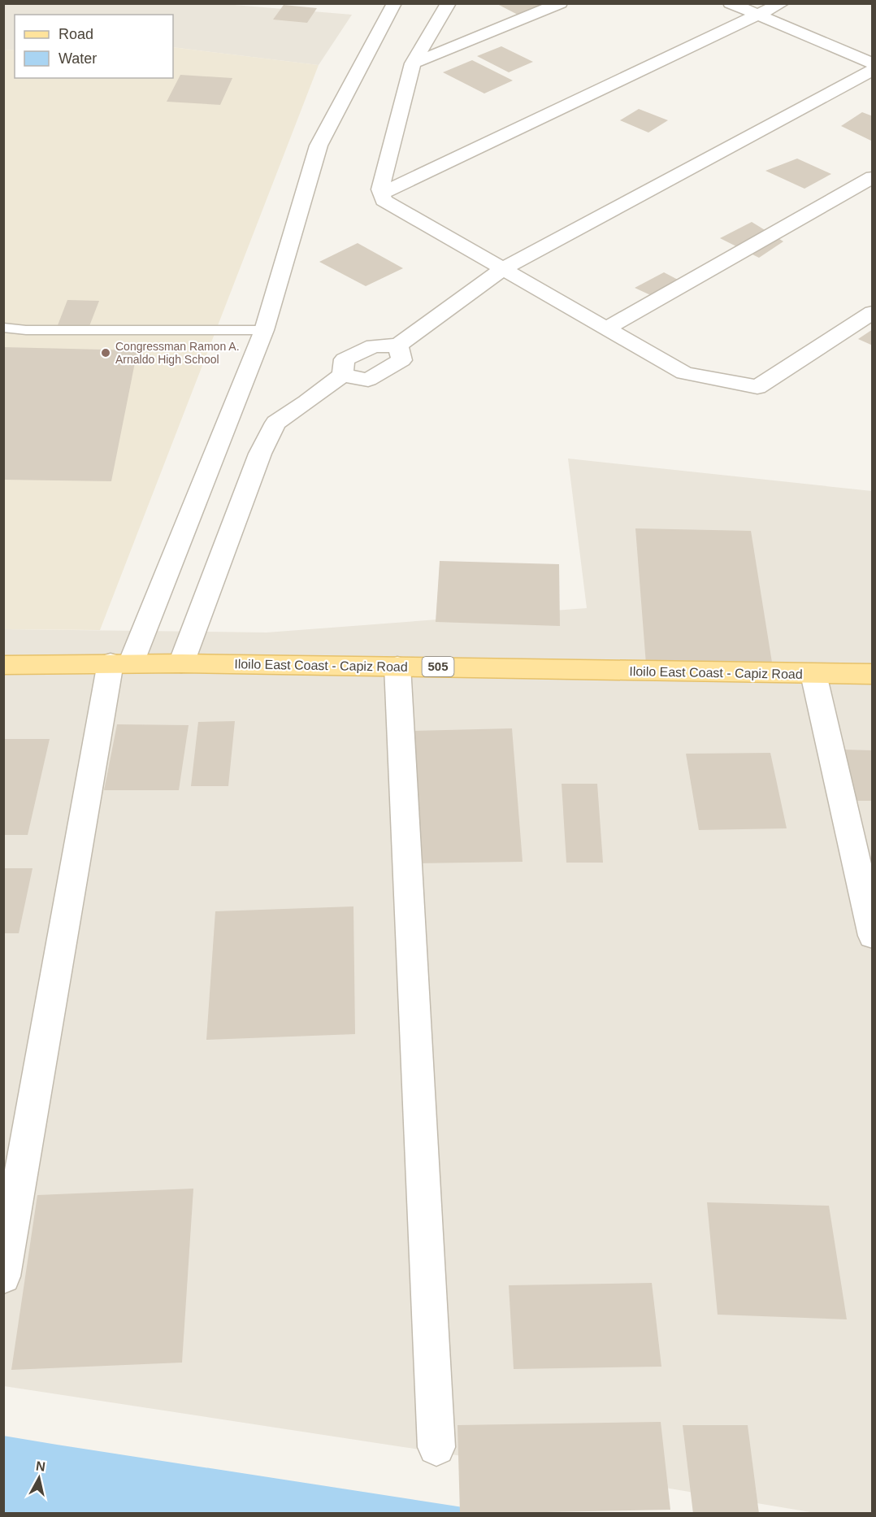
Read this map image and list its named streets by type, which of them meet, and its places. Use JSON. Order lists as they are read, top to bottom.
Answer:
{
  "streets": {
    "main road": ["Iloilo East Coast - Capiz Road", "505"]
  },
  "places": ["Congressman Ramon A. Arnaldo High School"],
  "legend": ["Road", "Water"],
  "north": "top"
}
